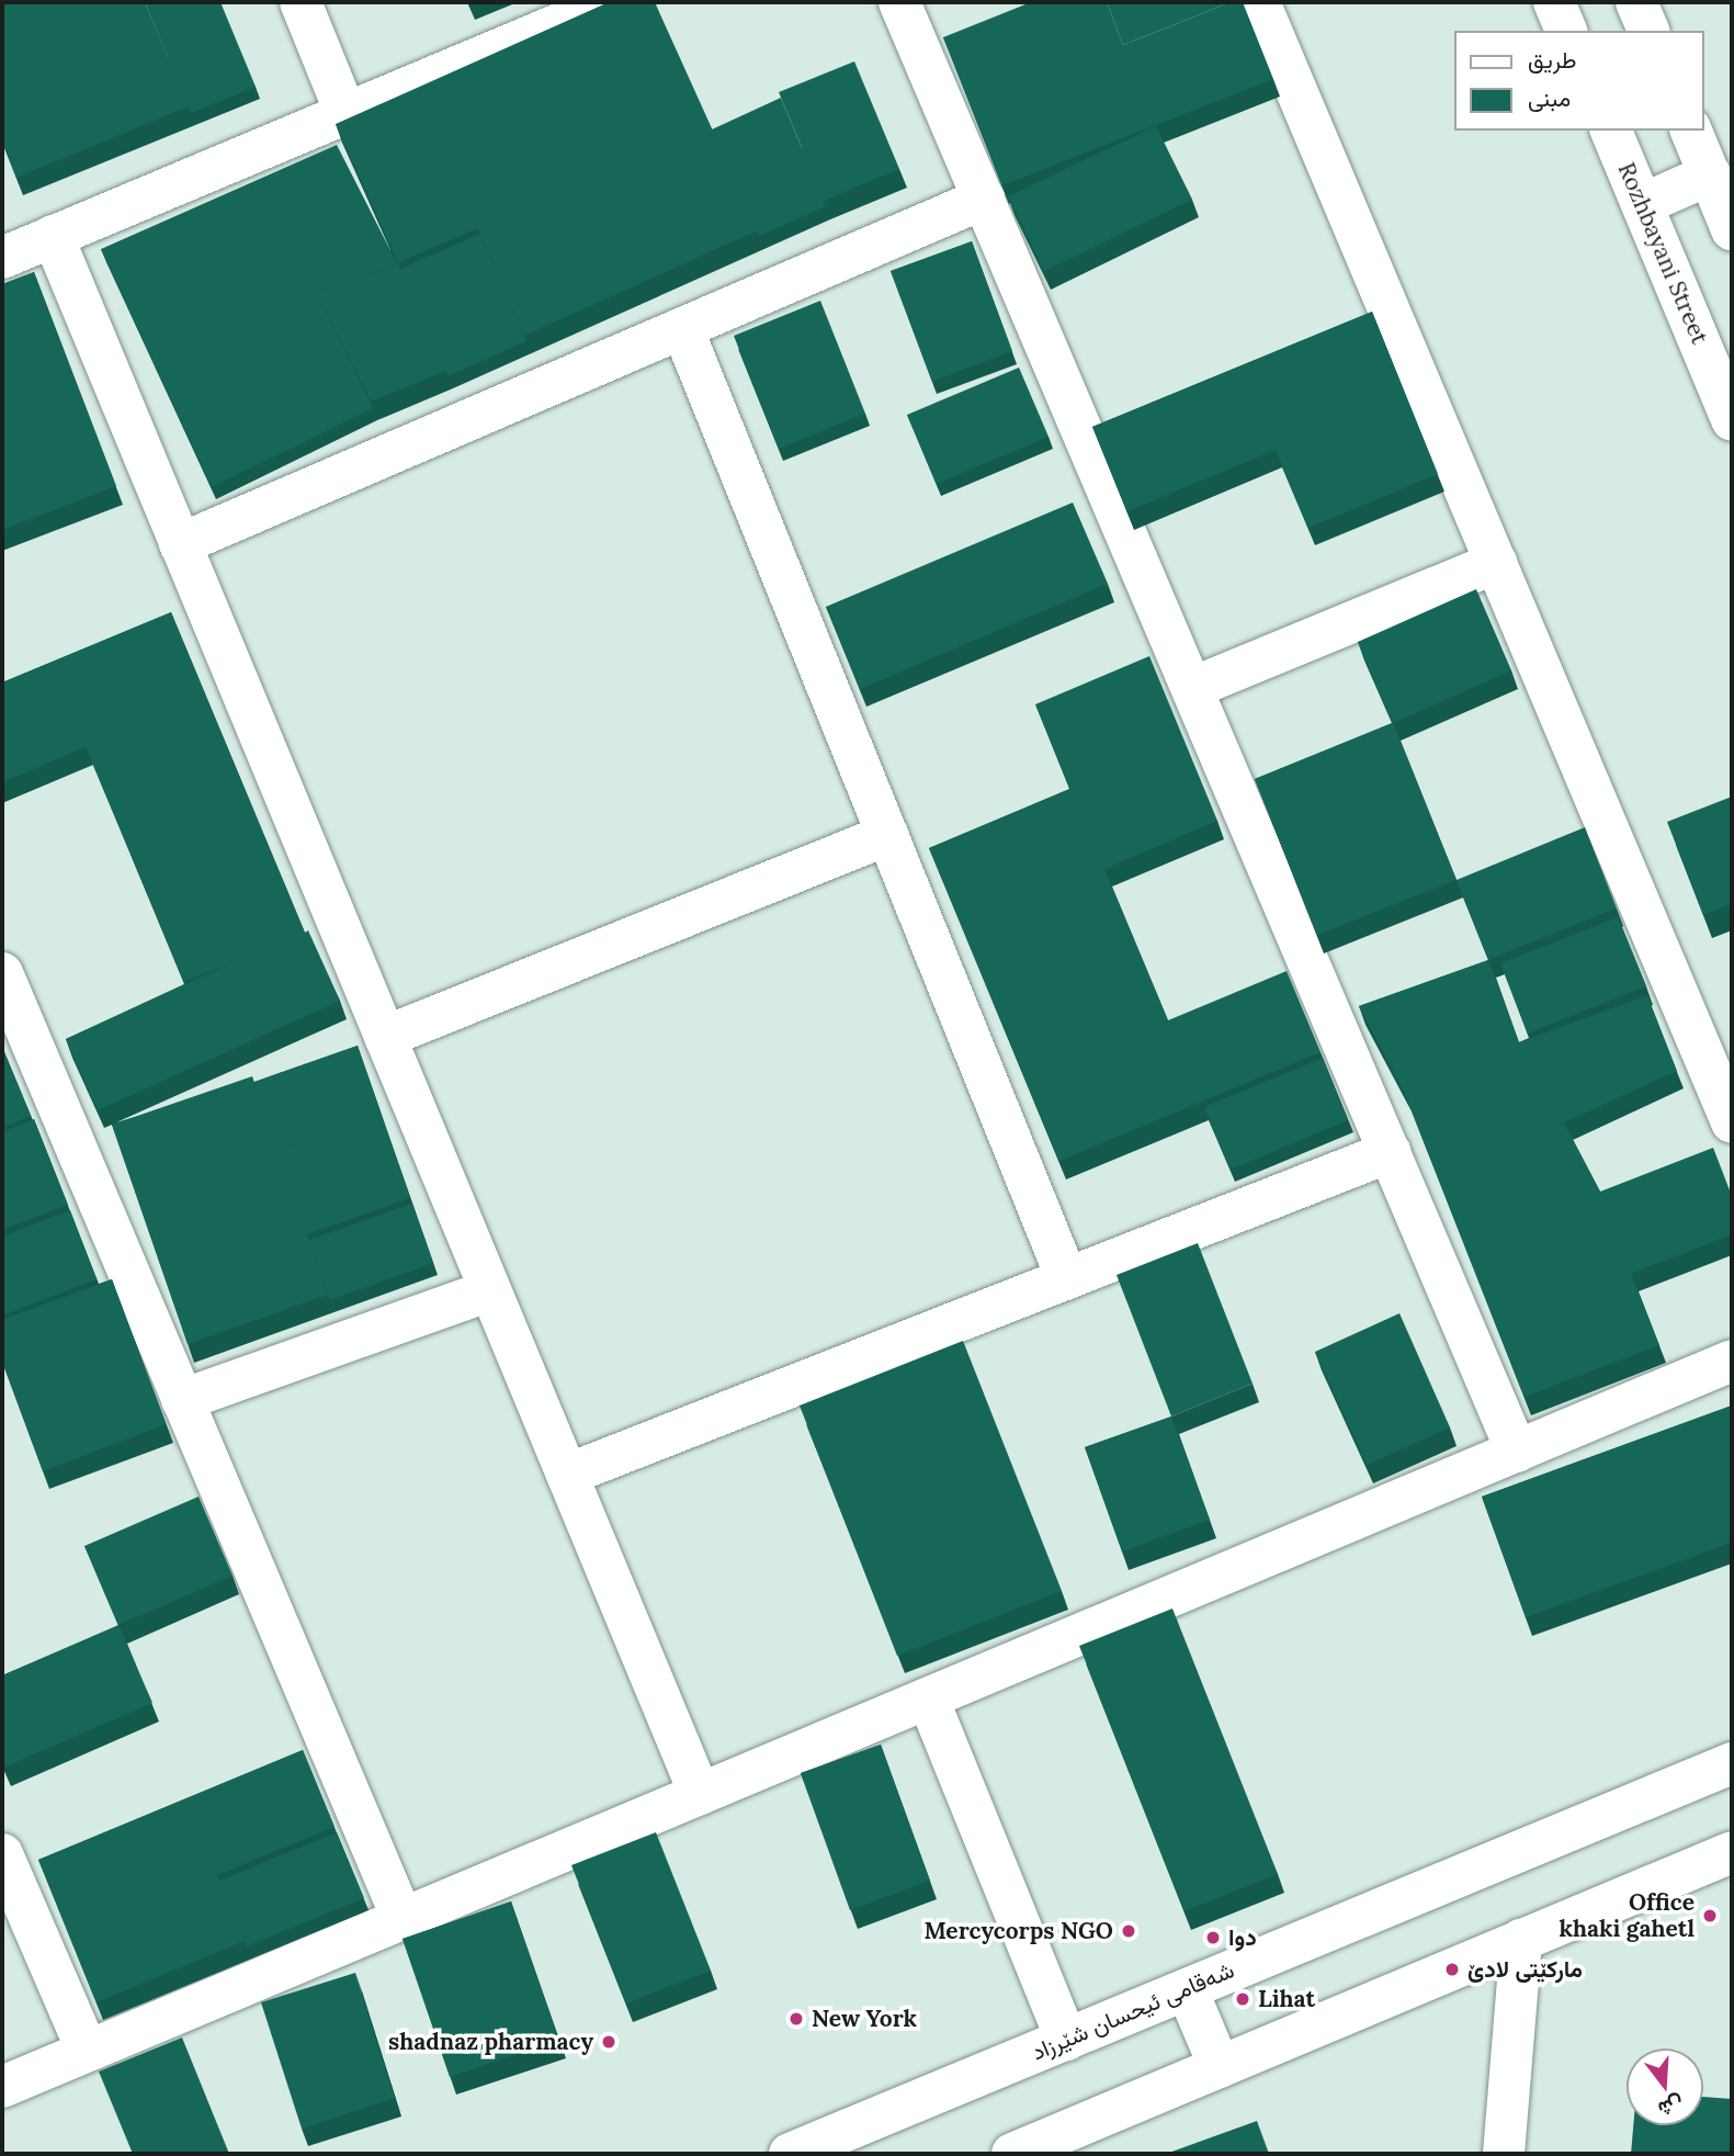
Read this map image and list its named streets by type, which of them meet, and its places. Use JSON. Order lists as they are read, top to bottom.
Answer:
{
  "streets": {
    "street": ["Rozhbayani Street", "شەقامی ئیحسان شێرزاد"]
  },
  "places": [
    "Office khaki gahetl",
    "Mercycorps NGO",
    "دوا",
    "مارکێتی لادێ",
    "Lihat",
    "New York",
    "shadnaz pharmacy"
  ],
  "legend": ["طريق", "مبنى"],
  "north": "bottom"
}
